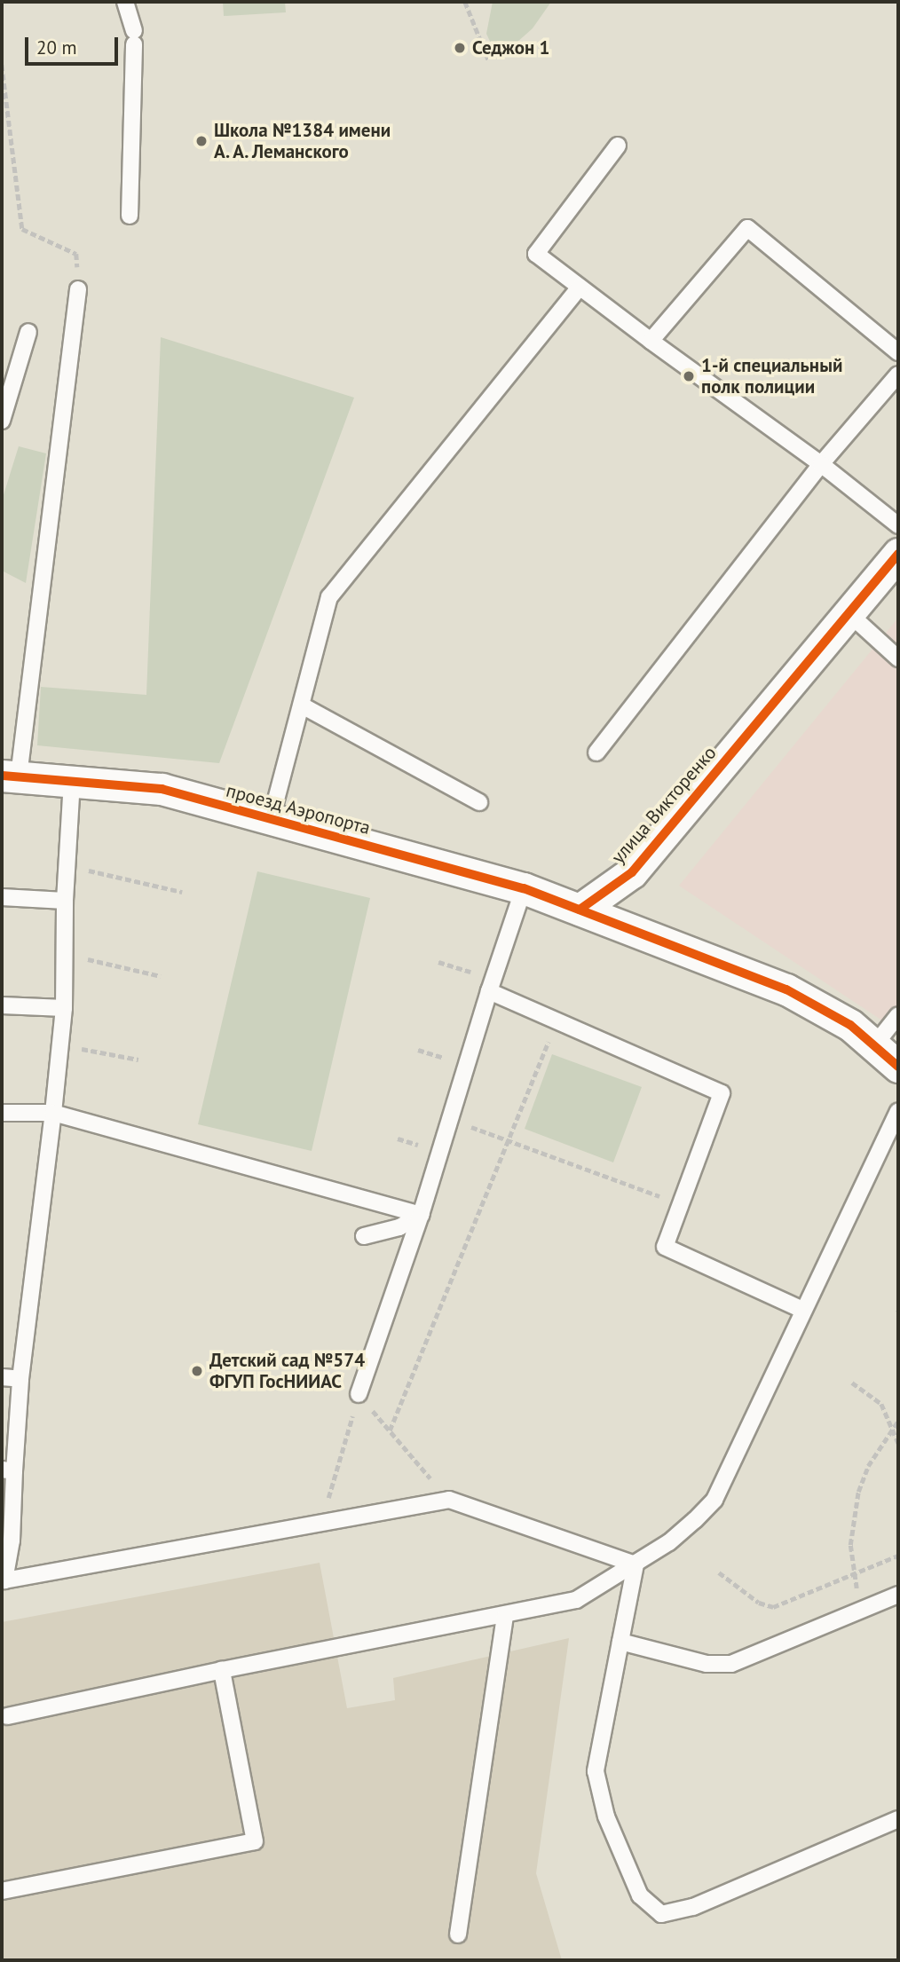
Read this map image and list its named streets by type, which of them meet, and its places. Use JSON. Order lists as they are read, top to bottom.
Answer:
{
  "streets": {
    "street": ["улица Викторенко", "проезд Аэропорта"]
  },
  "crossings": [
    ["улица Викторенко", "проезд Аэропорта"]
  ],
  "places": [
    "Седжон 1",
    "Школа №1384 имени А. А. Леманского",
    "1-й специальный полк полиции",
    "Детский сад №574 ФГУП ГосНИИАС"
  ],
  "scale_bar": "20 m"
}
